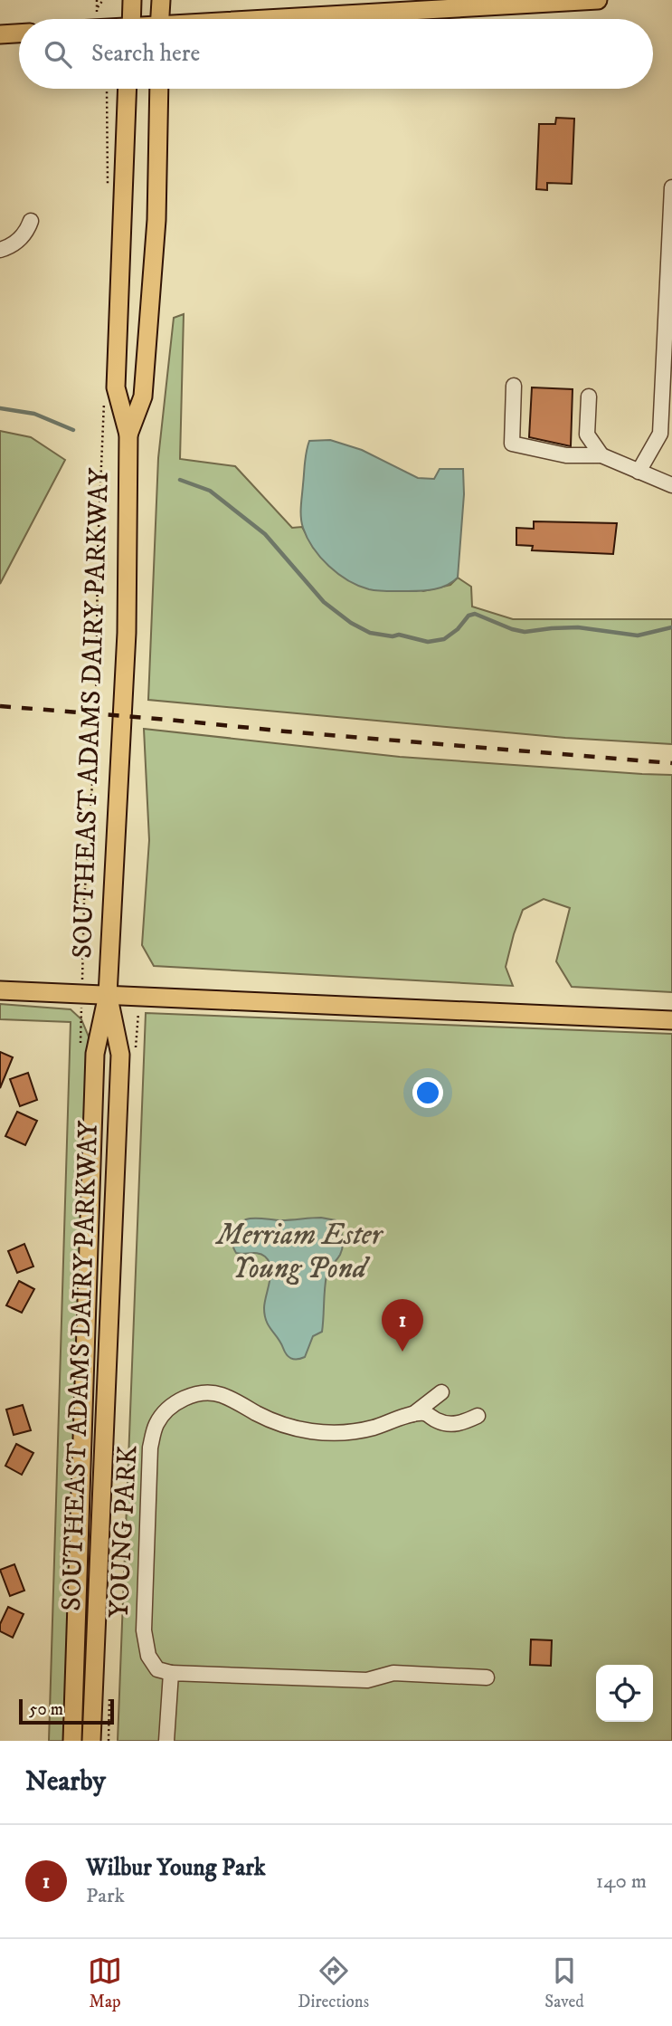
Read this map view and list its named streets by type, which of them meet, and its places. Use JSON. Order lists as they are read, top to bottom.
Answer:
{
  "streets": {
    "main road": ["SOUTHEAST ADAMS DAIRY PARKWAY"],
    "street": ["YOUNG PARK"]
  },
  "water": ["Merriam Ester Young Pond"],
  "scale_bar": "50 m",
  "page": {
    "search": "Search here",
    "pins": "1",
    "scale": "50 m",
    "heading": "Nearby",
    "list": [
      {
        "mark": "1",
        "name": "Wilbur Young Park",
        "note": "Park",
        "value": "140 m"
      }
    ],
    "nav": ["Map", "Directions", "Saved"]
  }
}
